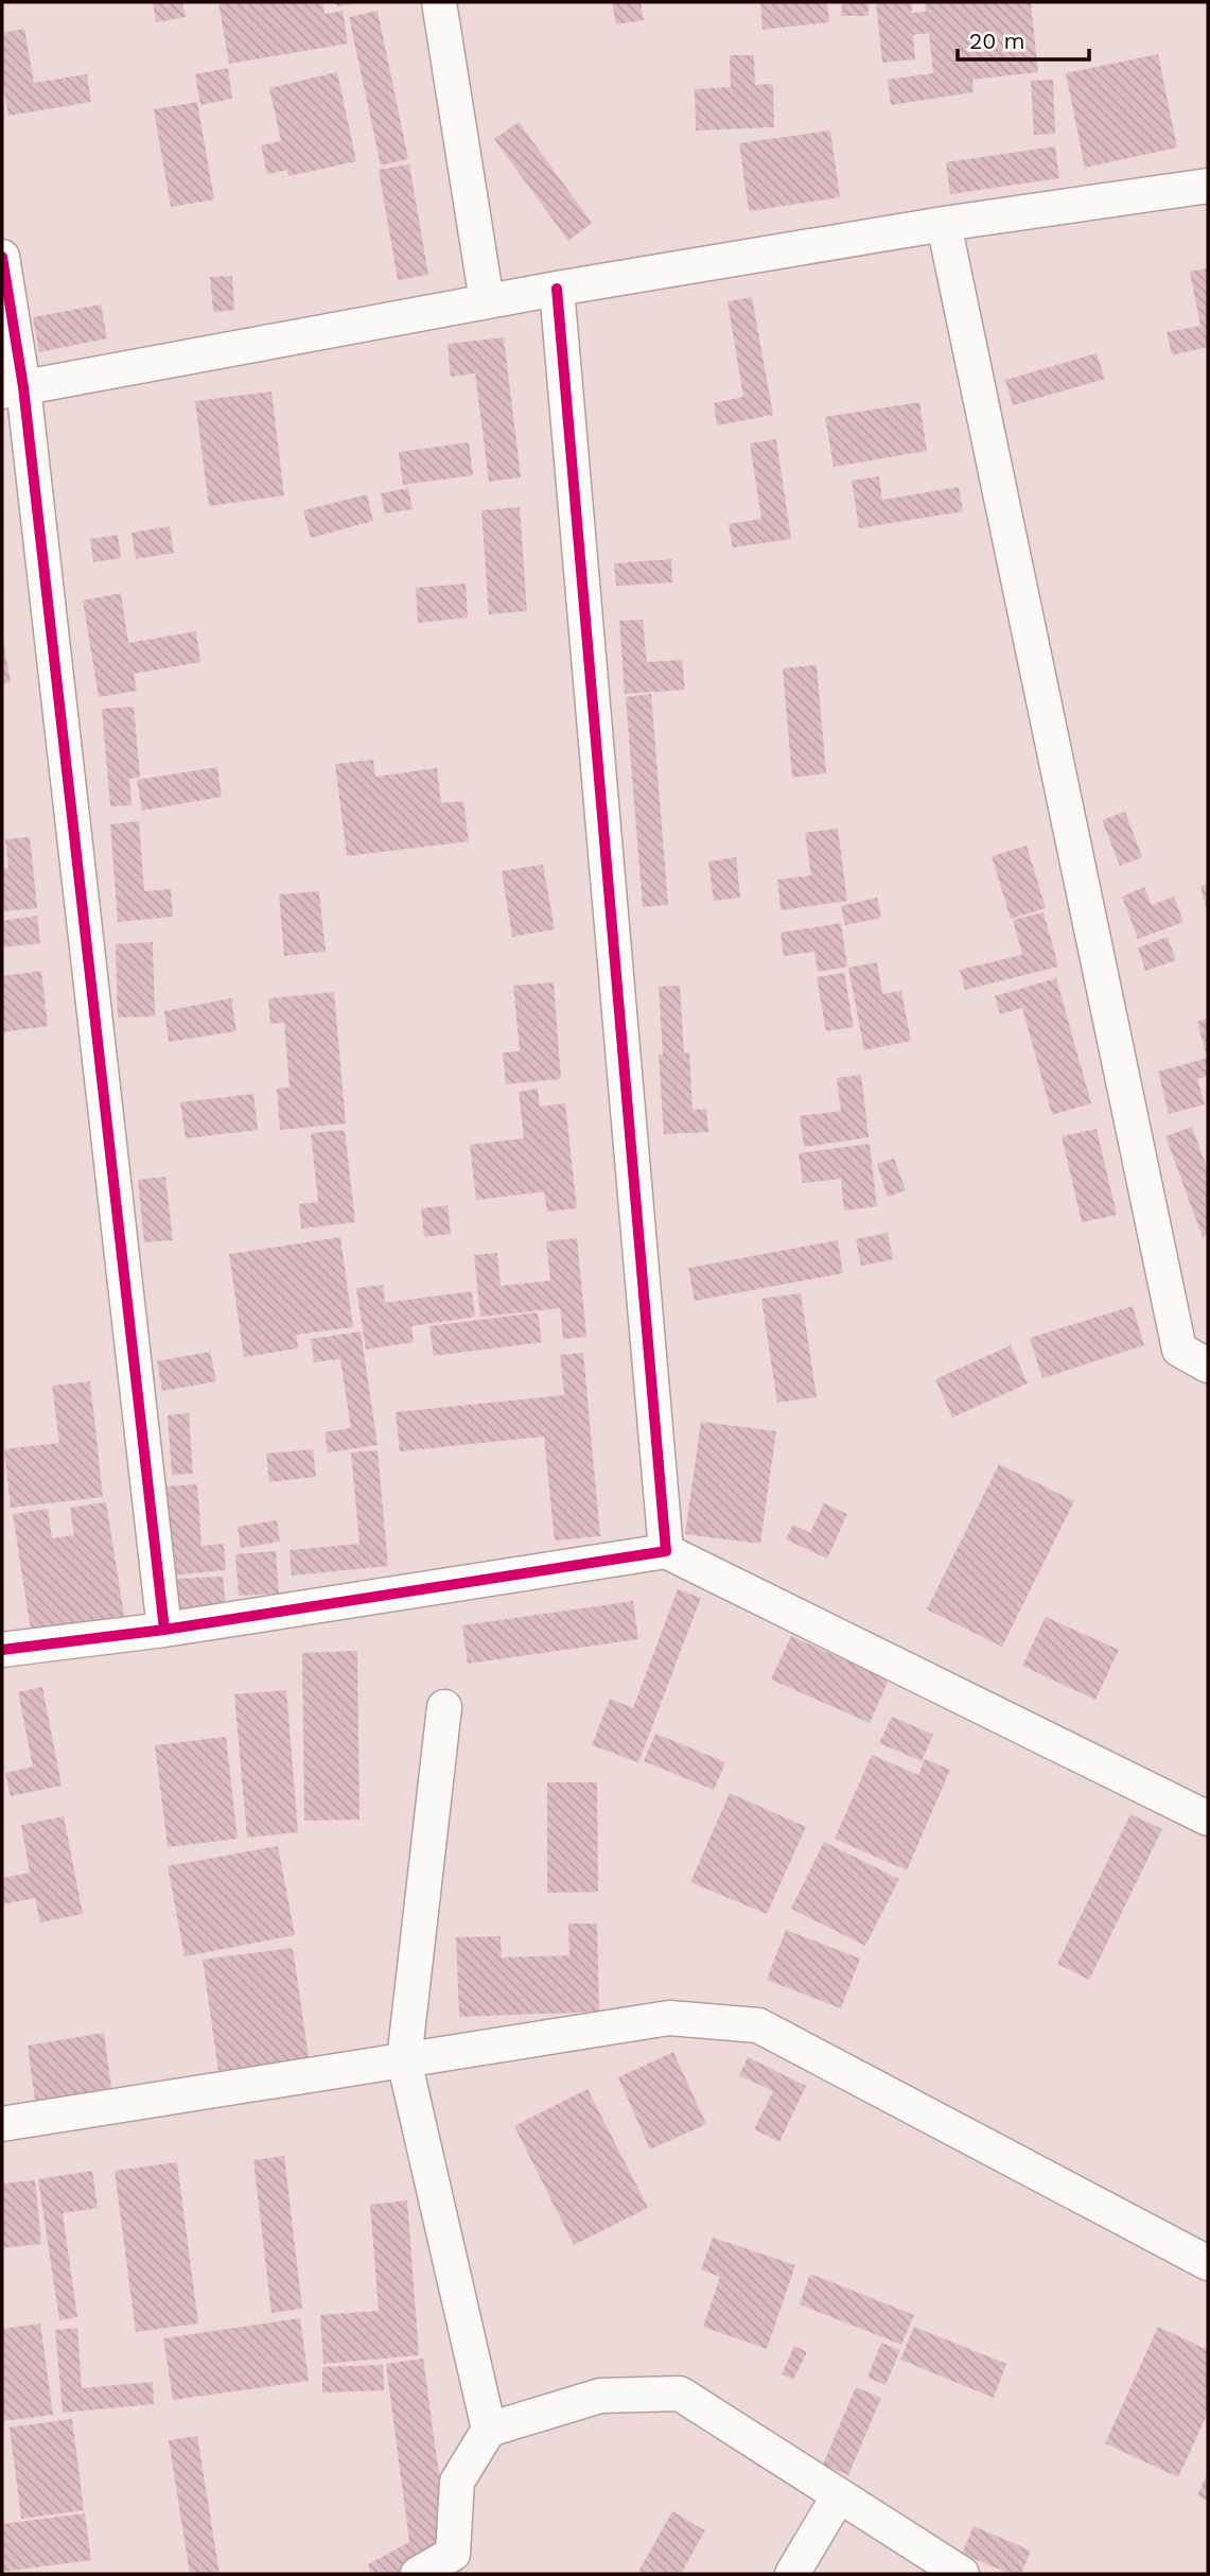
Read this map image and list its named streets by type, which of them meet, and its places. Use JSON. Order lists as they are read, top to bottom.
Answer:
{
  "scale_bar": "20 m"
}
